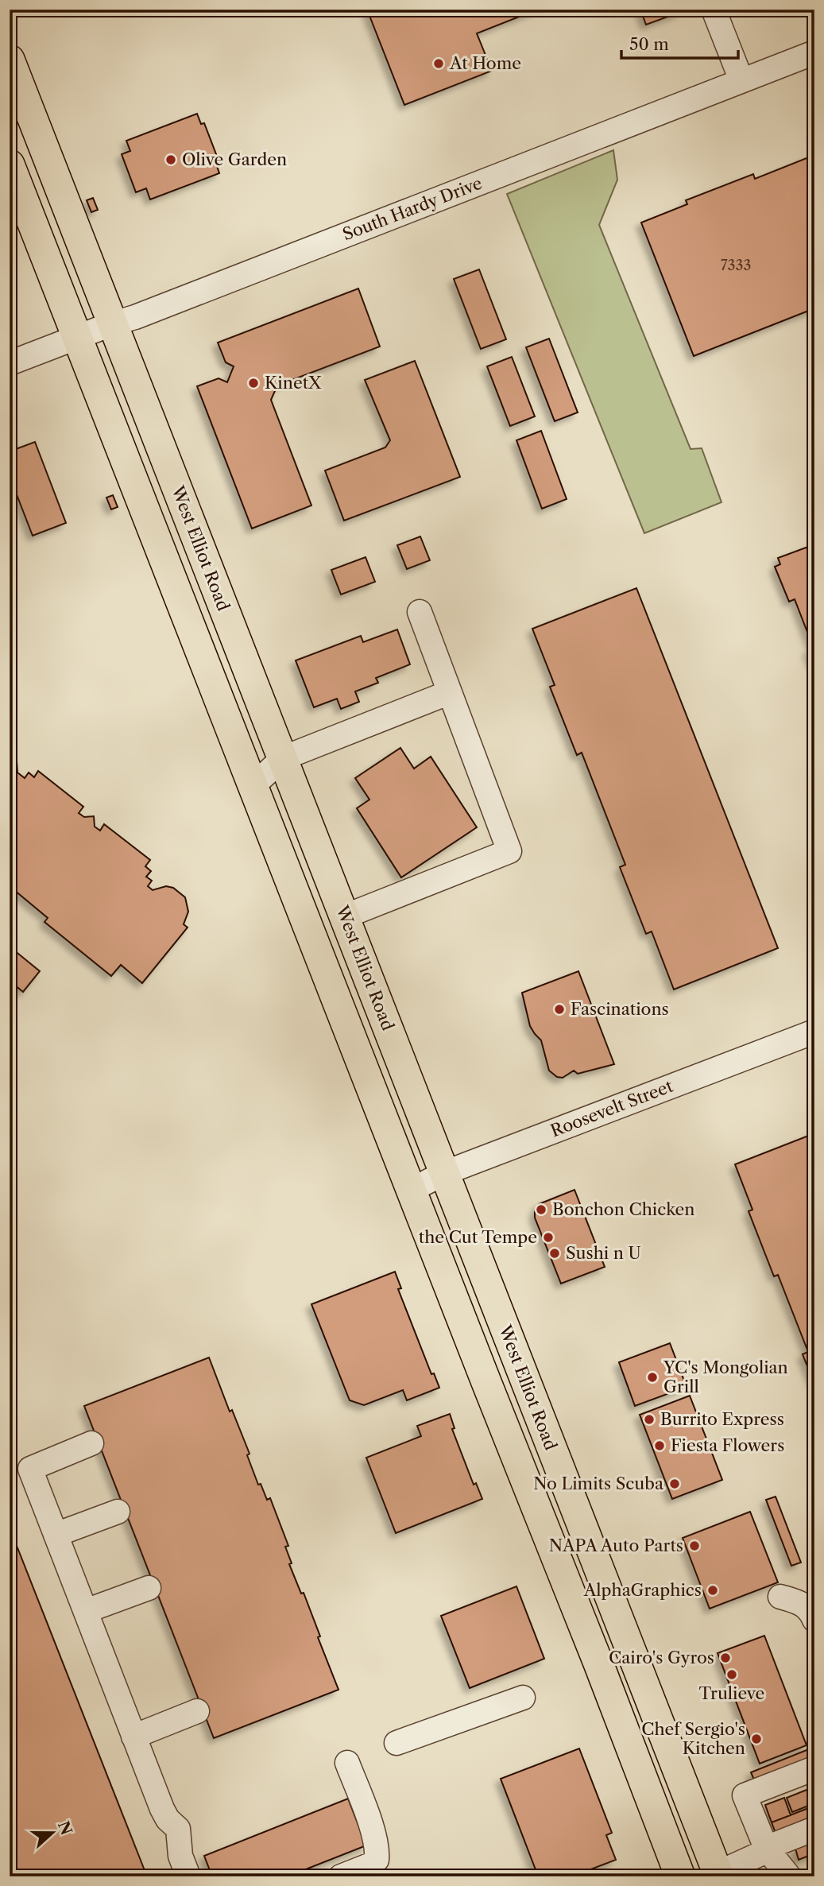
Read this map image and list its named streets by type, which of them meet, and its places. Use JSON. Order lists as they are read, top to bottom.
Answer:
{
  "streets": {
    "main road": ["West Elliot Road"],
    "street": ["South Hardy Drive", "Roosevelt Street"]
  },
  "crossings": [
    ["South Hardy Drive", "West Elliot Road"],
    ["West Elliot Road", "Roosevelt Street"]
  ],
  "places": [
    "At Home",
    "Olive Garden",
    "KinetX",
    "Fascinations",
    "Bonchon Chicken",
    "the Cut Tempe",
    "Sushi n U",
    "YC's Mongolian Grill",
    "Burrito Express",
    "Fiesta Flowers",
    "No Limits Scuba",
    "NAPA Auto Parts",
    "AlphaGraphics",
    "Cairo's Gyros",
    "Trulieve",
    "Chef Sergio's Kitchen"
  ],
  "house_numbers": ["7333"],
  "scale_bar": "50 m",
  "north": "right"
}
